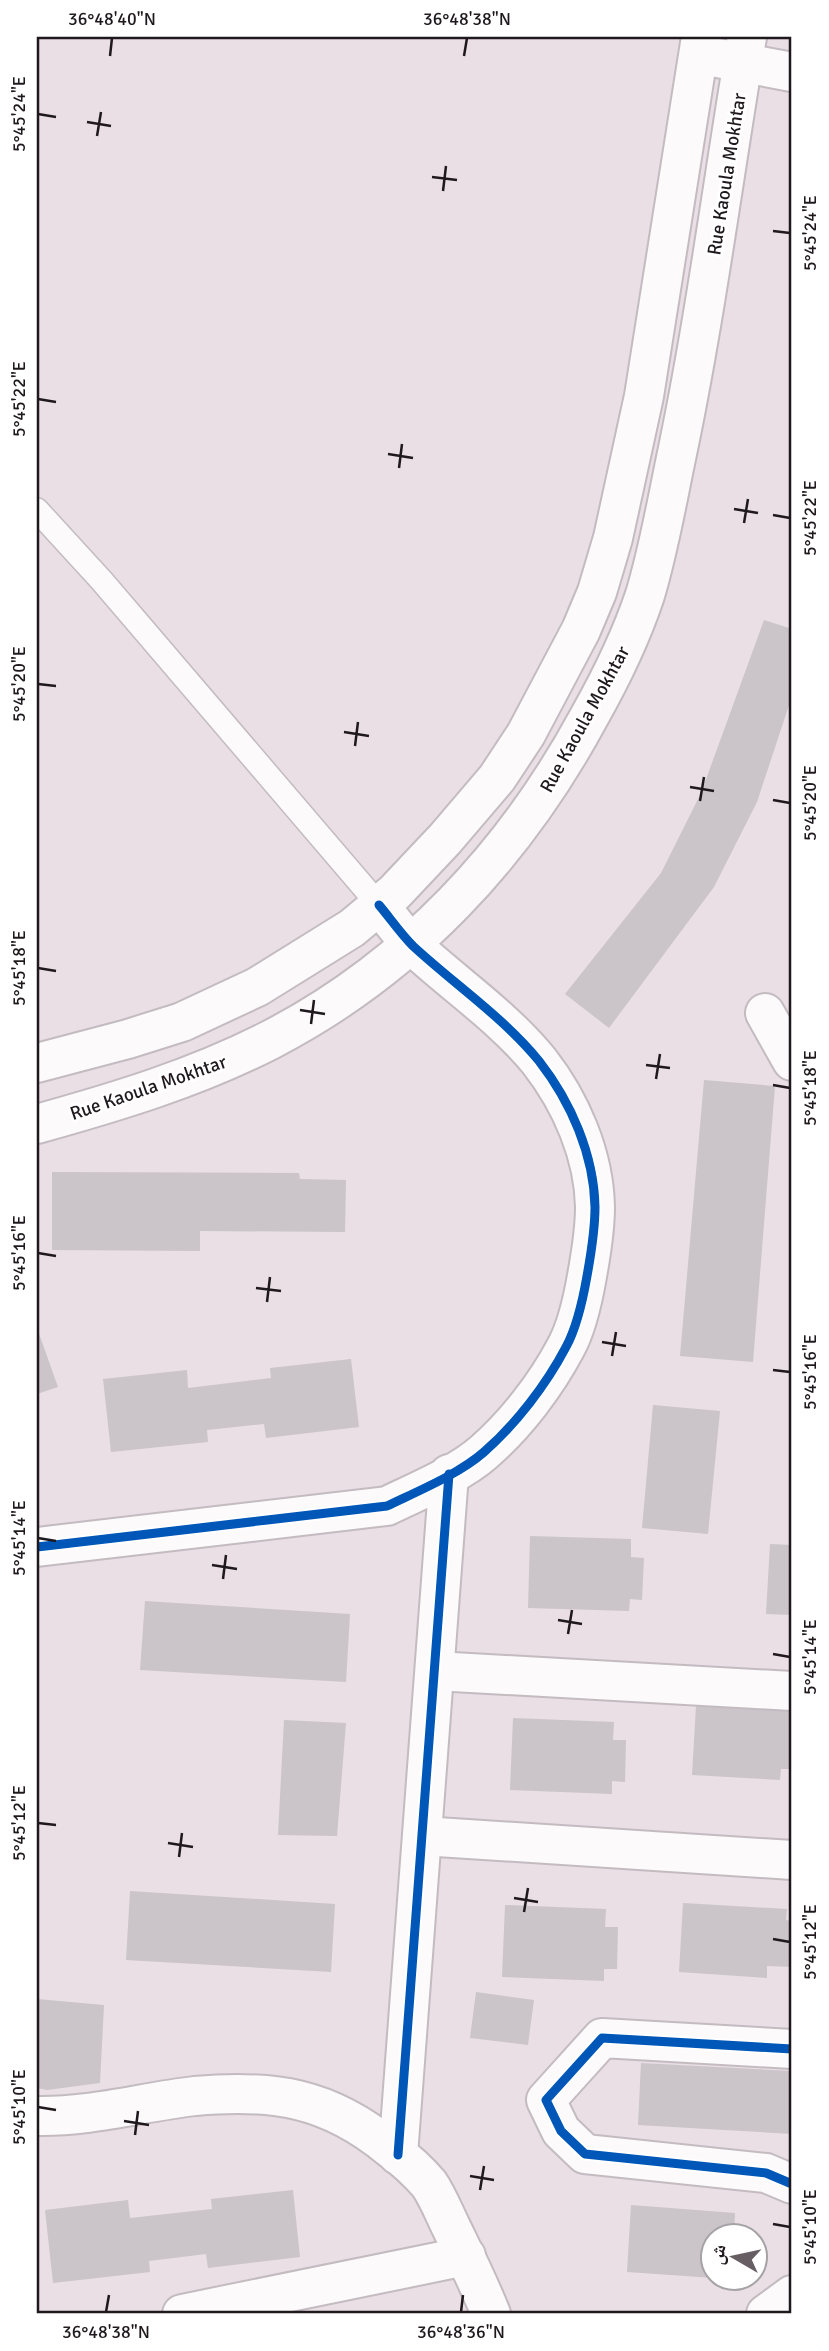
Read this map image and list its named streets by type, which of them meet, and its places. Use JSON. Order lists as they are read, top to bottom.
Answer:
{
  "streets": {
    "street": ["Rue Kaoula Mokhtar"]
  },
  "north": "left",
  "coordinates": [
    "36°48'40\"N",
    "36°48'38\"N",
    "5°45'24\"E",
    "5°45'22\"E",
    "5°45'20\"E",
    "5°45'18\"E",
    "5°45'16\"E",
    "5°45'14\"E",
    "5°45'12\"E",
    "5°45'10\"E",
    "36°48'36\"N"
  ]
}
